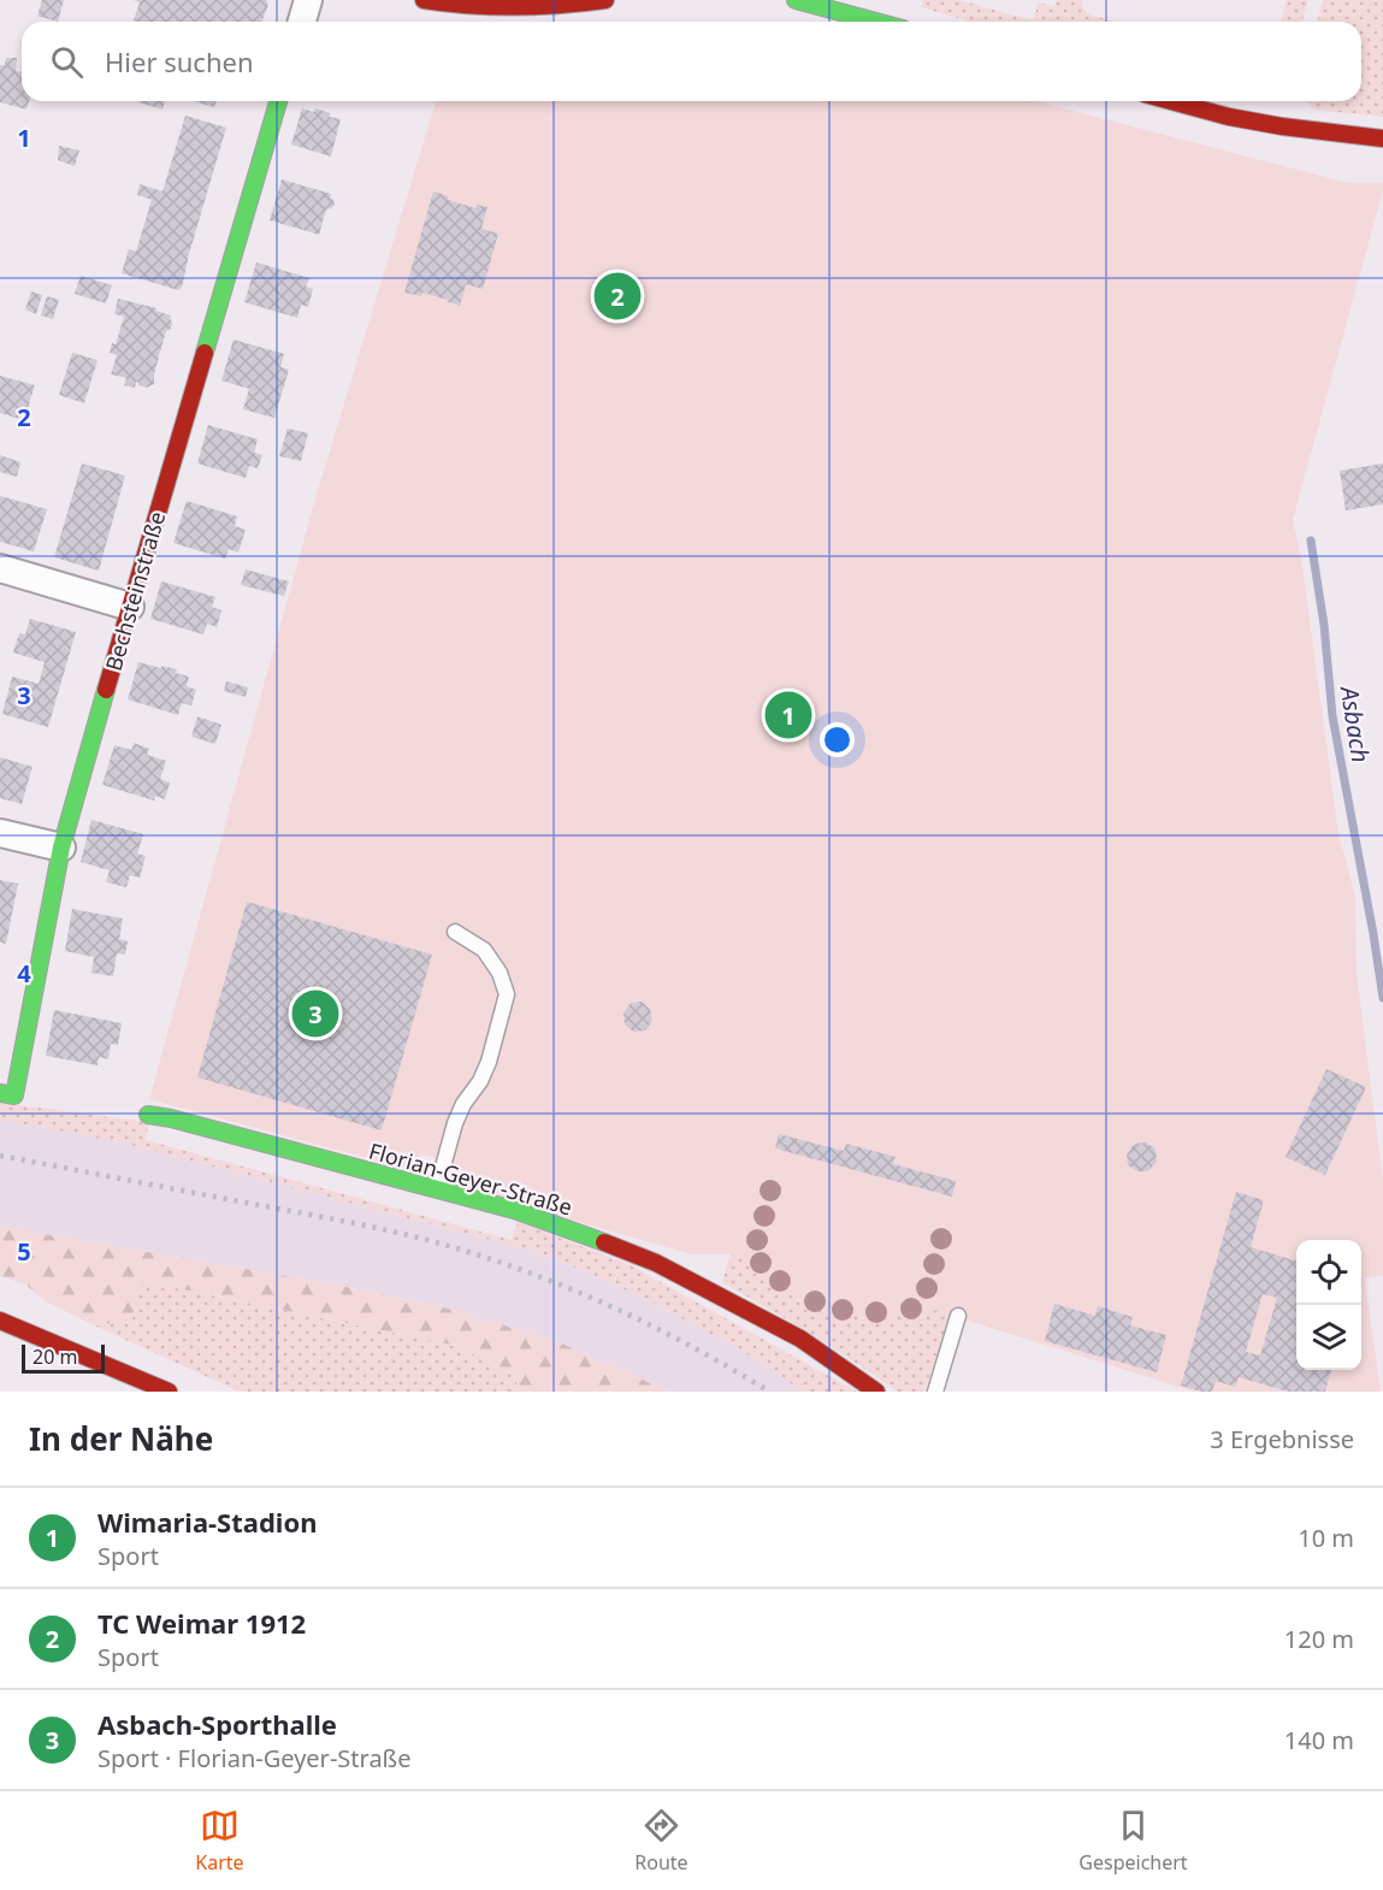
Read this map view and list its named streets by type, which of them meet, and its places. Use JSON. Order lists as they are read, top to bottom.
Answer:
{
  "streets": {
    "street": ["Bechsteinstraße", "Florian-Geyer-Straße"]
  },
  "water": ["Asbach"],
  "scale_bar": "20 m",
  "page": {
    "search": "Hier suchen",
    "pins": ["2", "1", "3"],
    "scale": "20 m",
    "heading": ["In der Nähe", "3 Ergebnisse"],
    "list": [
      {
        "mark": "1",
        "name": "Wimaria-Stadion",
        "note": "Sport",
        "value": "10 m"
      },
      {
        "mark": "2",
        "name": "TC Weimar 1912",
        "note": "Sport",
        "value": "120 m"
      },
      {
        "mark": "3",
        "name": "Asbach-Sporthalle",
        "note": "Sport · Florian-Geyer-Straße",
        "value": "140 m"
      }
    ],
    "nav": ["Karte", "Route", "Gespeichert"]
  },
  "grid": {
    "rows": [
      "1",
      "2",
      "3",
      "4",
      "5"
    ]
  }
}
